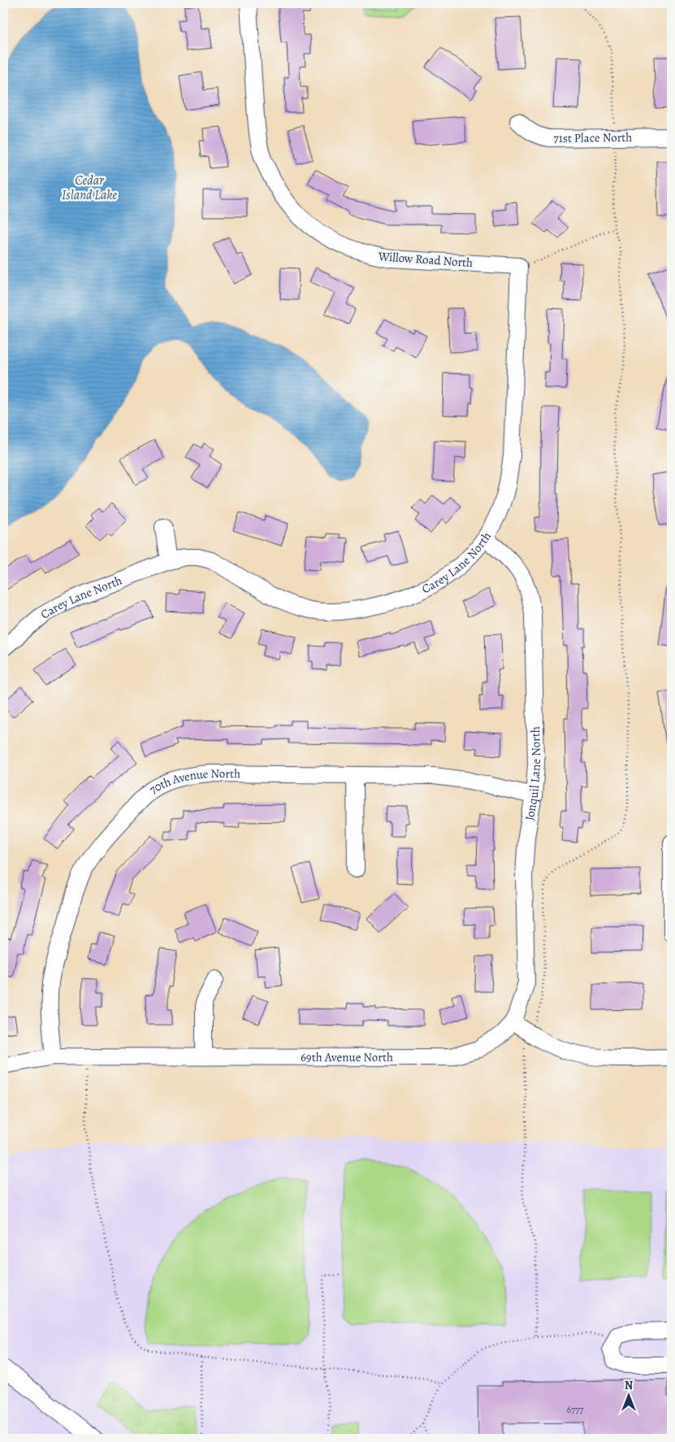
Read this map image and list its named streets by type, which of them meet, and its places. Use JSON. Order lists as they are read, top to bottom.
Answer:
{
  "streets": {
    "street": [
      "71st Place North",
      "Willow Road North",
      "Carey Lane North",
      "Jonquil Lane North",
      "70th Avenue North",
      "69th Avenue North"
    ]
  },
  "crossings": [
    ["Willow Road North", "Carey Lane North"],
    ["Carey Lane North", "Jonquil Lane North"],
    ["Jonquil Lane North", "70th Avenue North"],
    ["Jonquil Lane North", "69th Avenue North"],
    ["70th Avenue North", "69th Avenue North"]
  ],
  "water": ["Cedar Island Lake"],
  "house_numbers": ["6777"],
  "north": "top"
}
